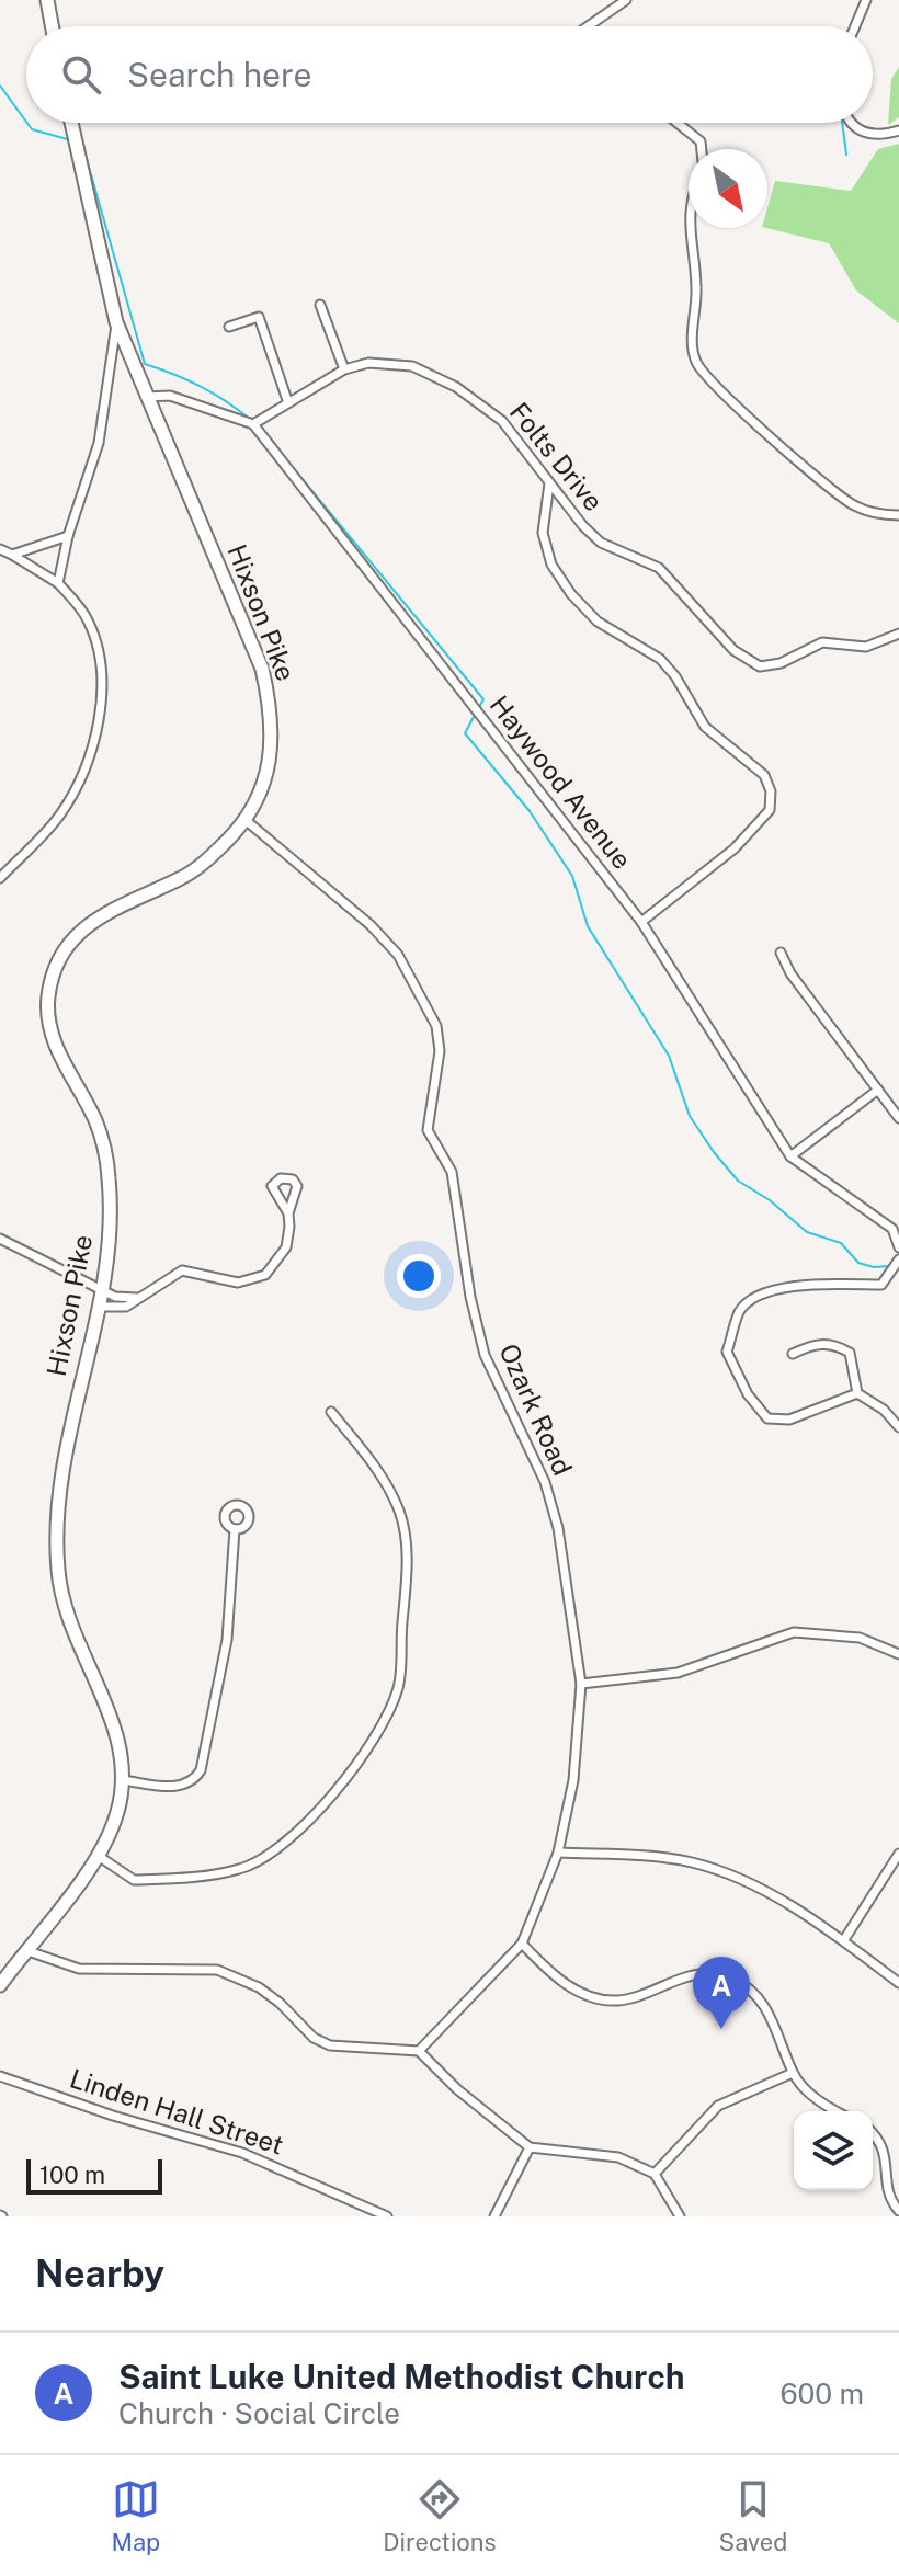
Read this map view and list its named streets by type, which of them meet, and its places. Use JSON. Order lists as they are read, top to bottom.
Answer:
{
  "streets": {
    "main road": ["Hixson Pike"],
    "street": [
      "Folts Drive",
      "Haywood Avenue",
      "Ozark Road",
      "Linden Hall Street"
    ]
  },
  "crossings": [
    ["Folts Drive", "Haywood Avenue"],
    ["Hixson Pike", "Ozark Road"]
  ],
  "scale_bar": "100 m",
  "north": "bottom right",
  "page": {
    "search": "Search here",
    "pins": "A",
    "scale": "100 m",
    "heading": "Nearby",
    "list": [
      {
        "mark": "A",
        "name": "Saint Luke United Methodist Church",
        "note": "Church · Social Circle",
        "value": "600 m"
      }
    ],
    "nav": ["Map", "Directions", "Saved"]
  }
}
